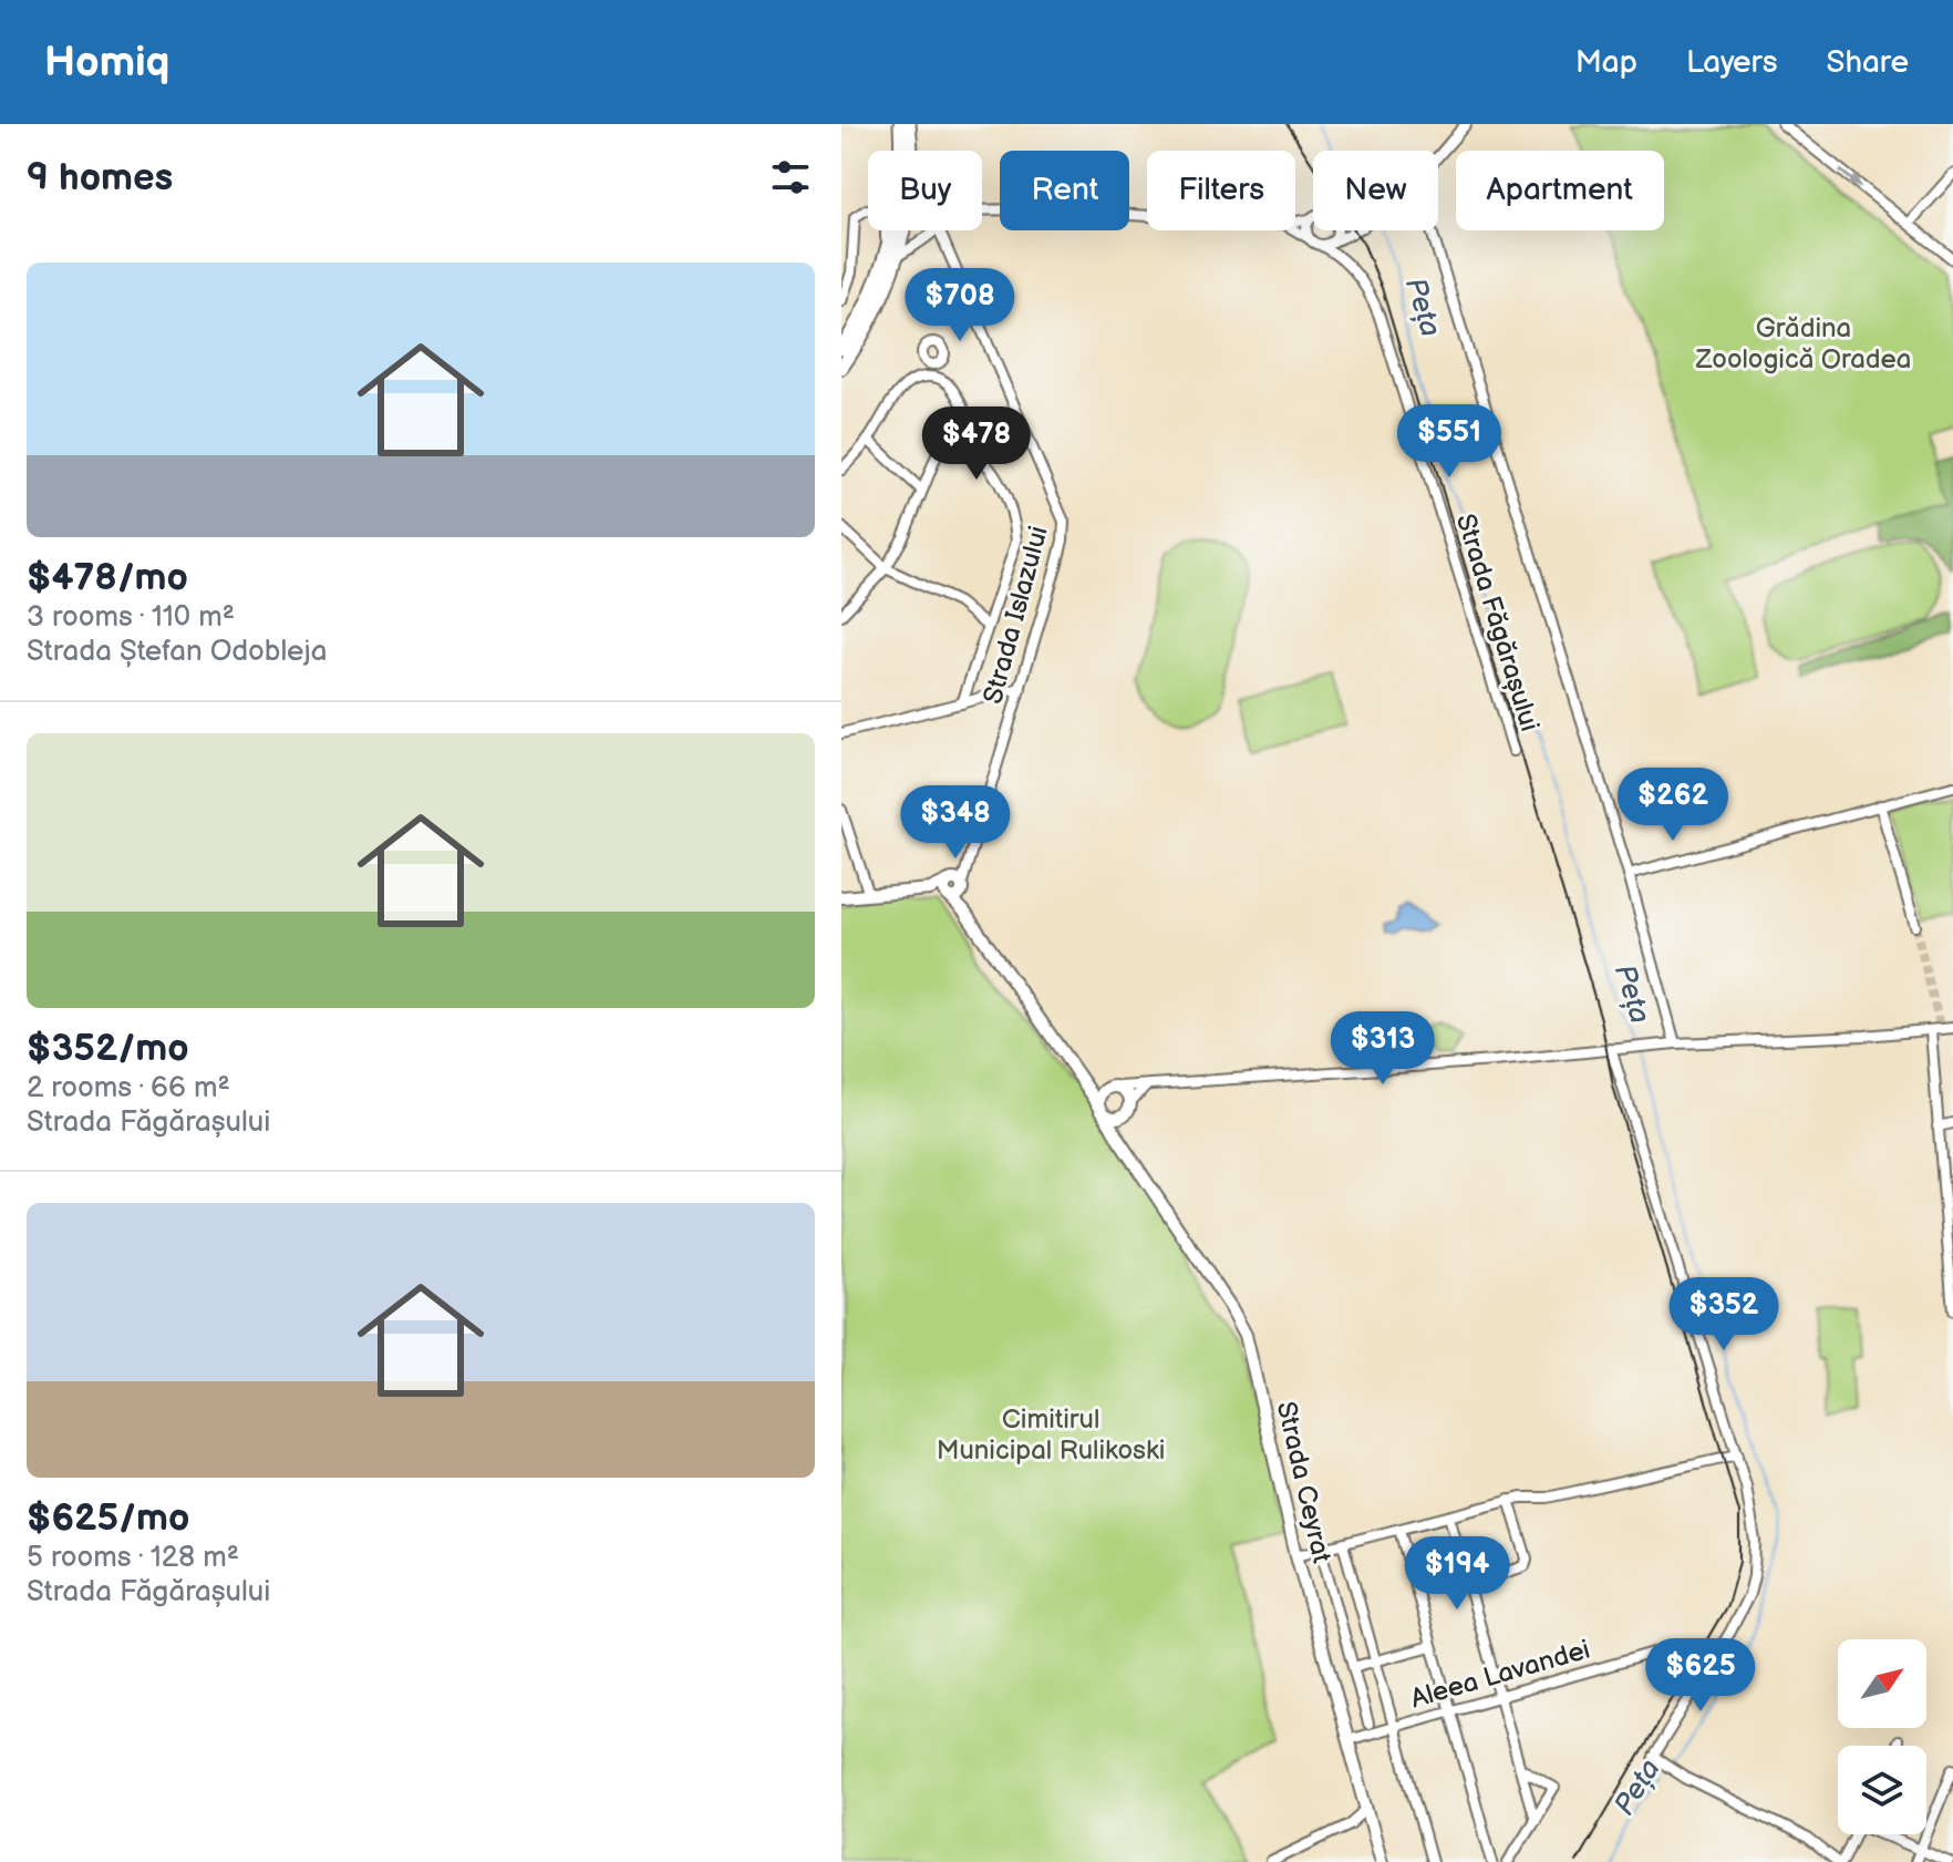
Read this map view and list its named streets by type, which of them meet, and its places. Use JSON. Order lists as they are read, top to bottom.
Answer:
{
  "streets": {
    "main road": ["Strada Ceyrat"],
    "street": ["Strada Islazului", "Strada Făgărașului", "Aleea Lavandei"]
  },
  "crossings": [
    ["Strada Islazului", "Strada Ceyrat"],
    ["Strada Ceyrat", "Aleea Lavandei"]
  ],
  "water": ["Peța"],
  "parks": ["Grădina Zoologică Oradea", "Cimitirul Municipal Rulikoski"],
  "north": "top right",
  "page": {
    "header": "Homiq",
    "nav": ["Map", "Layers", "Share"],
    "heading": "9 homes",
    "chip": [
      "Buy",
      "Rent",
      "Filters",
      "New",
      "Apartment"
    ],
    "list": [
      {
        "name": "$478/mo",
        "note": "3 rooms · 110 m² · Strada Ștefan Odobleja"
      },
      {
        "name": "$352/mo",
        "note": "2 rooms · 66 m² · Strada Făgărașului"
      },
      {
        "name": "$625/mo",
        "note": "5 rooms · 128 m² · Strada Făgărașului"
      }
    ],
    "price": [
      "$708",
      "$551",
      "$478",
      "$262",
      "$348",
      "$313",
      "$352",
      "$194",
      "$625"
    ]
  }
}
